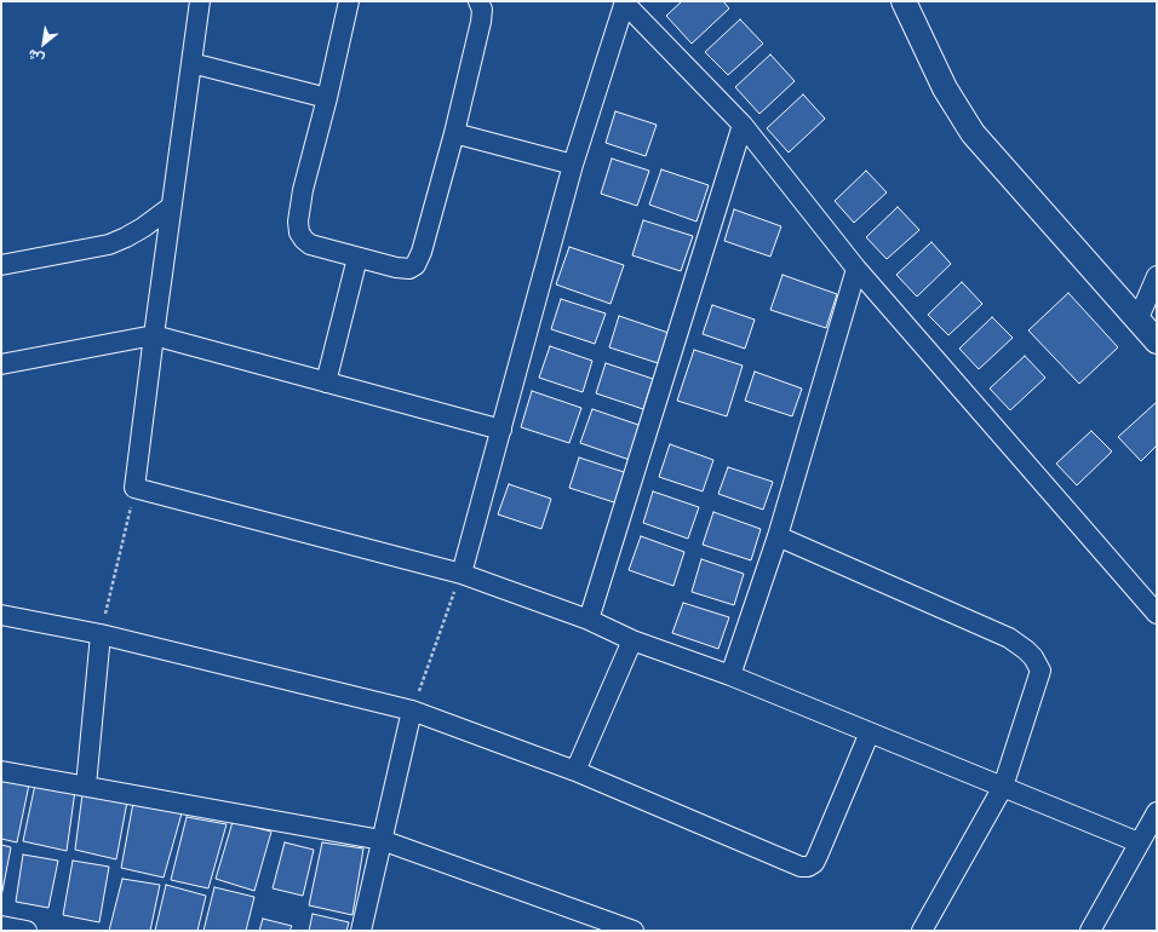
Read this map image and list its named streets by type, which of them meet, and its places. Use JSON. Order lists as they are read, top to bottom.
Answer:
{
  "north": "bottom left"
}
